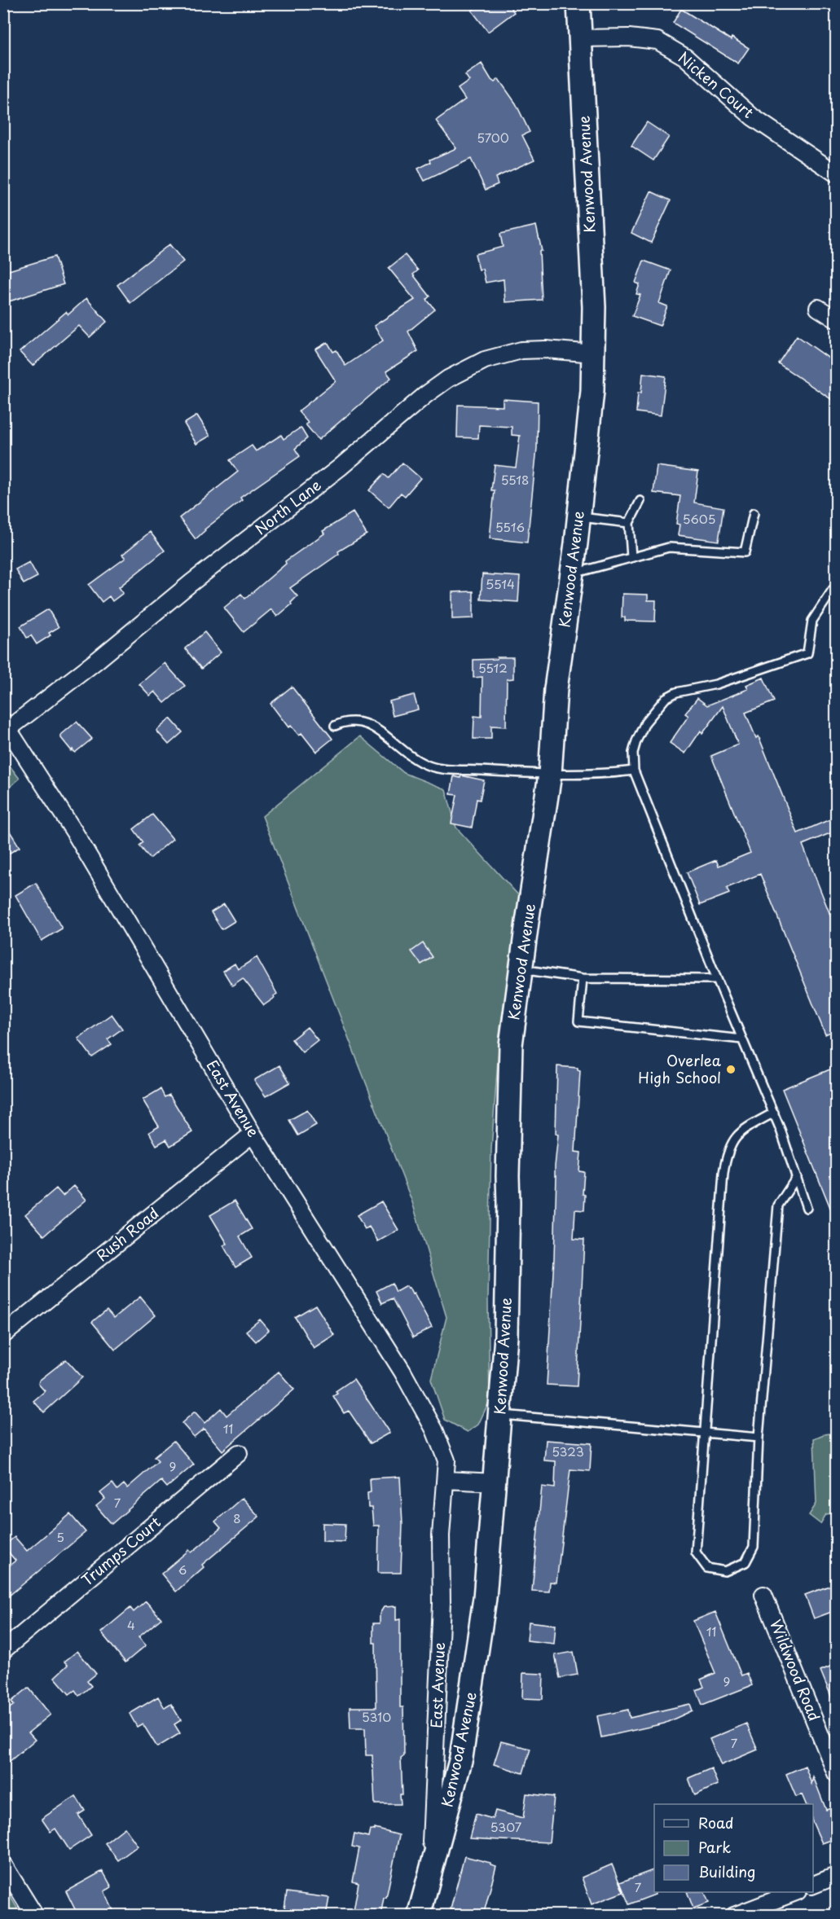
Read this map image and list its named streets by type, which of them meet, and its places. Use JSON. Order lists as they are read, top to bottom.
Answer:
{
  "streets": {
    "main road": ["Kenwood Avenue"],
    "street": [
      "Nicken Court",
      "North Lane",
      "East Avenue",
      "Rush Road",
      "Trumps Court",
      "Wildwood Road"
    ]
  },
  "crossings": [
    ["Nicken Court", "Kenwood Avenue"],
    ["Kenwood Avenue", "North Lane"],
    ["Kenwood Avenue", "East Avenue"],
    ["North Lane", "East Avenue"],
    ["East Avenue", "Rush Road"]
  ],
  "places": ["Overlea High School"],
  "house_numbers": [
    "5700",
    "5518",
    "5605",
    "5516",
    "5514",
    "5512",
    "11",
    "5323",
    "9",
    "7",
    "8",
    "5",
    "6",
    "4",
    "11",
    "9",
    "5310",
    "7",
    "5307",
    "7"
  ],
  "legend": ["Road", "Park", "Building"]
}
